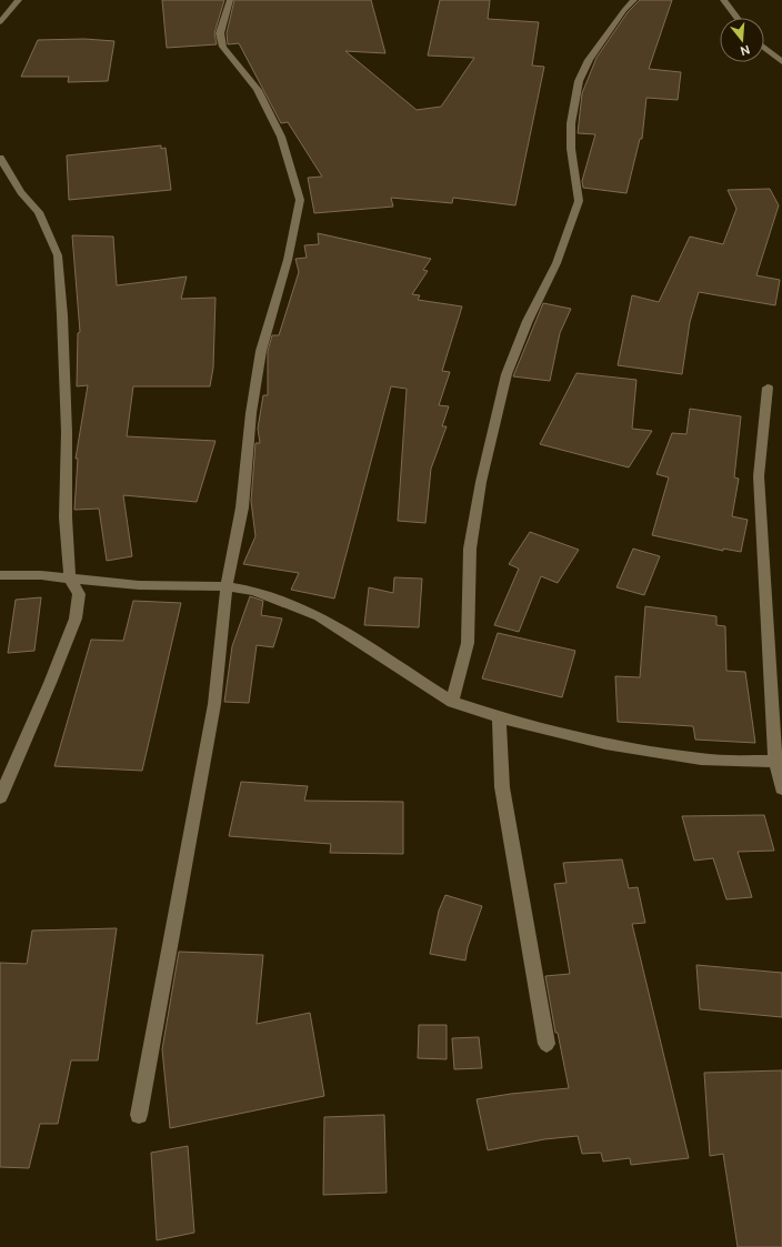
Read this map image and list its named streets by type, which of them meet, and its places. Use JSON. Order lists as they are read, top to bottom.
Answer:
{
  "north": "bottom"
}
